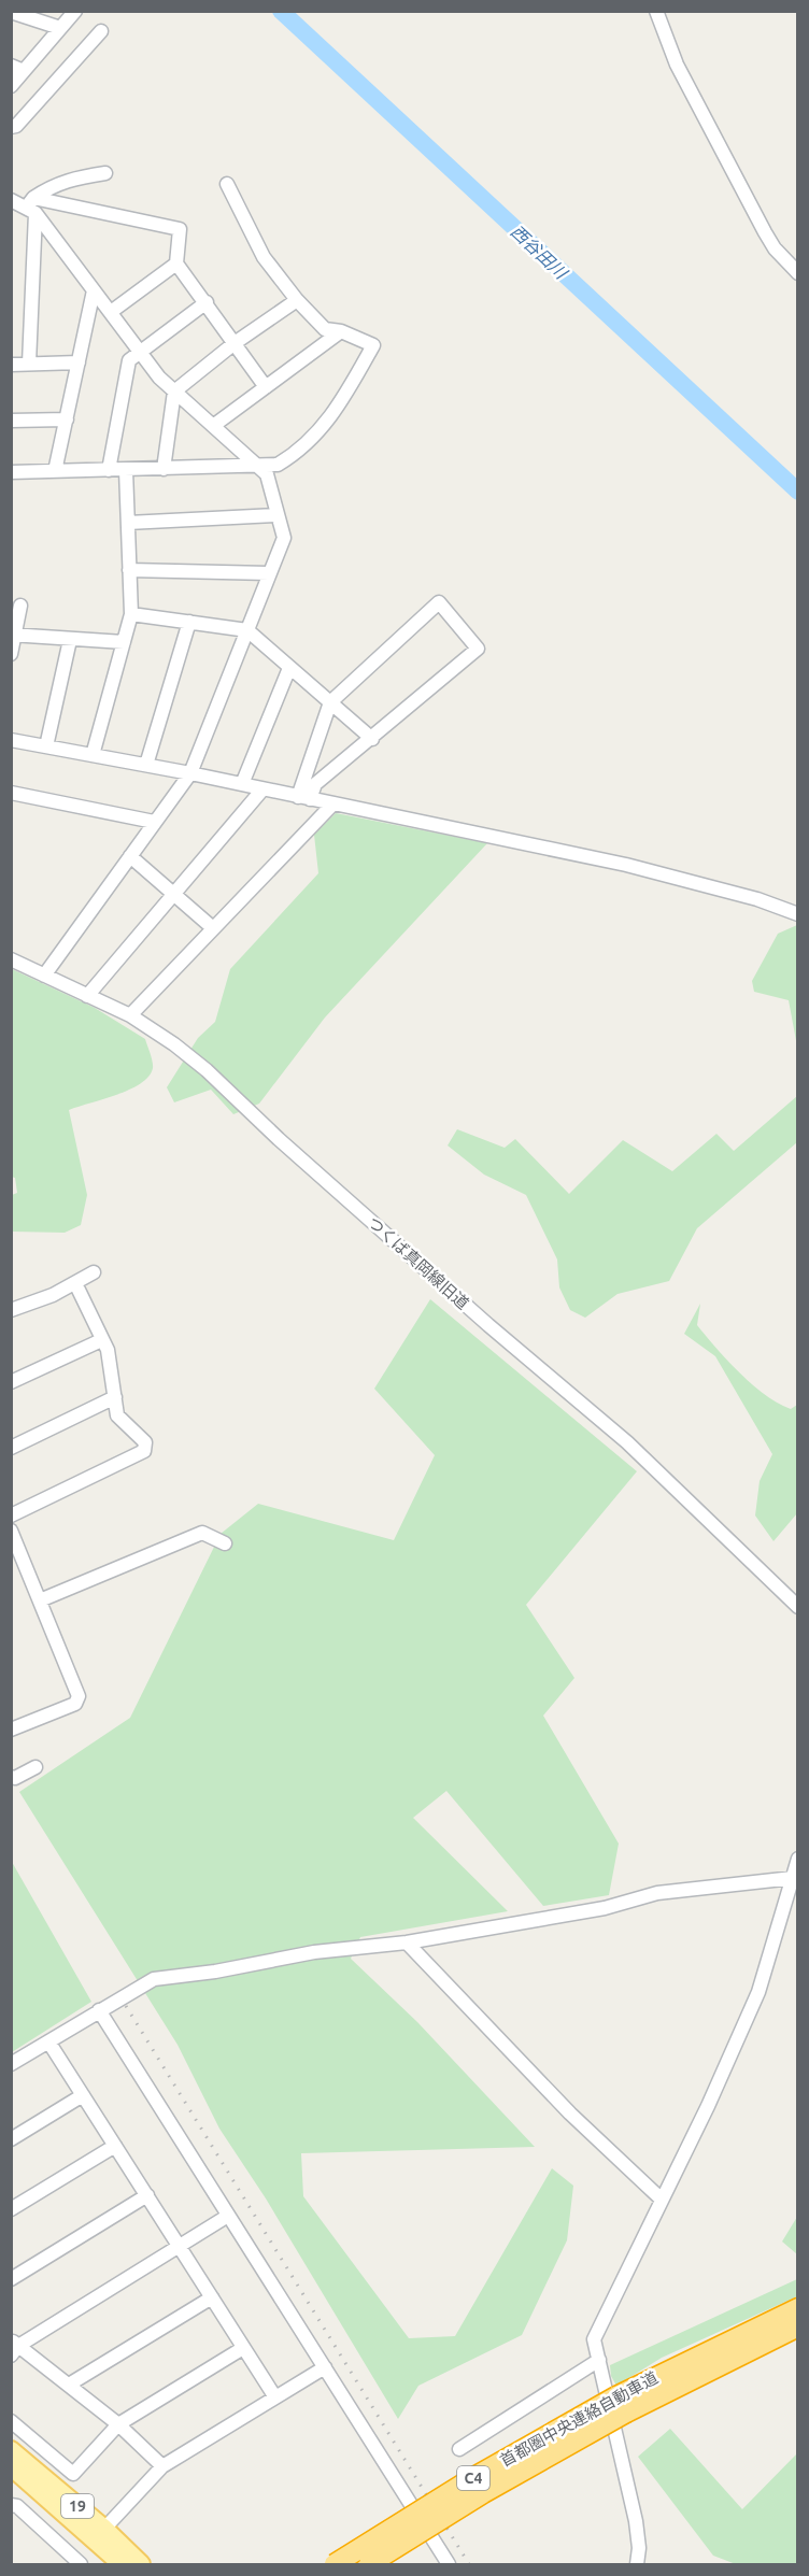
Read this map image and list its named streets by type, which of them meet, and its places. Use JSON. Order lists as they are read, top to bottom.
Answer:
{
  "streets": {
    "highway": ["首都圏中央連絡自動車道", "C4"],
    "main road": ["19"],
    "street": ["つくば真岡線旧道"]
  },
  "water": ["西谷田川"]
}
